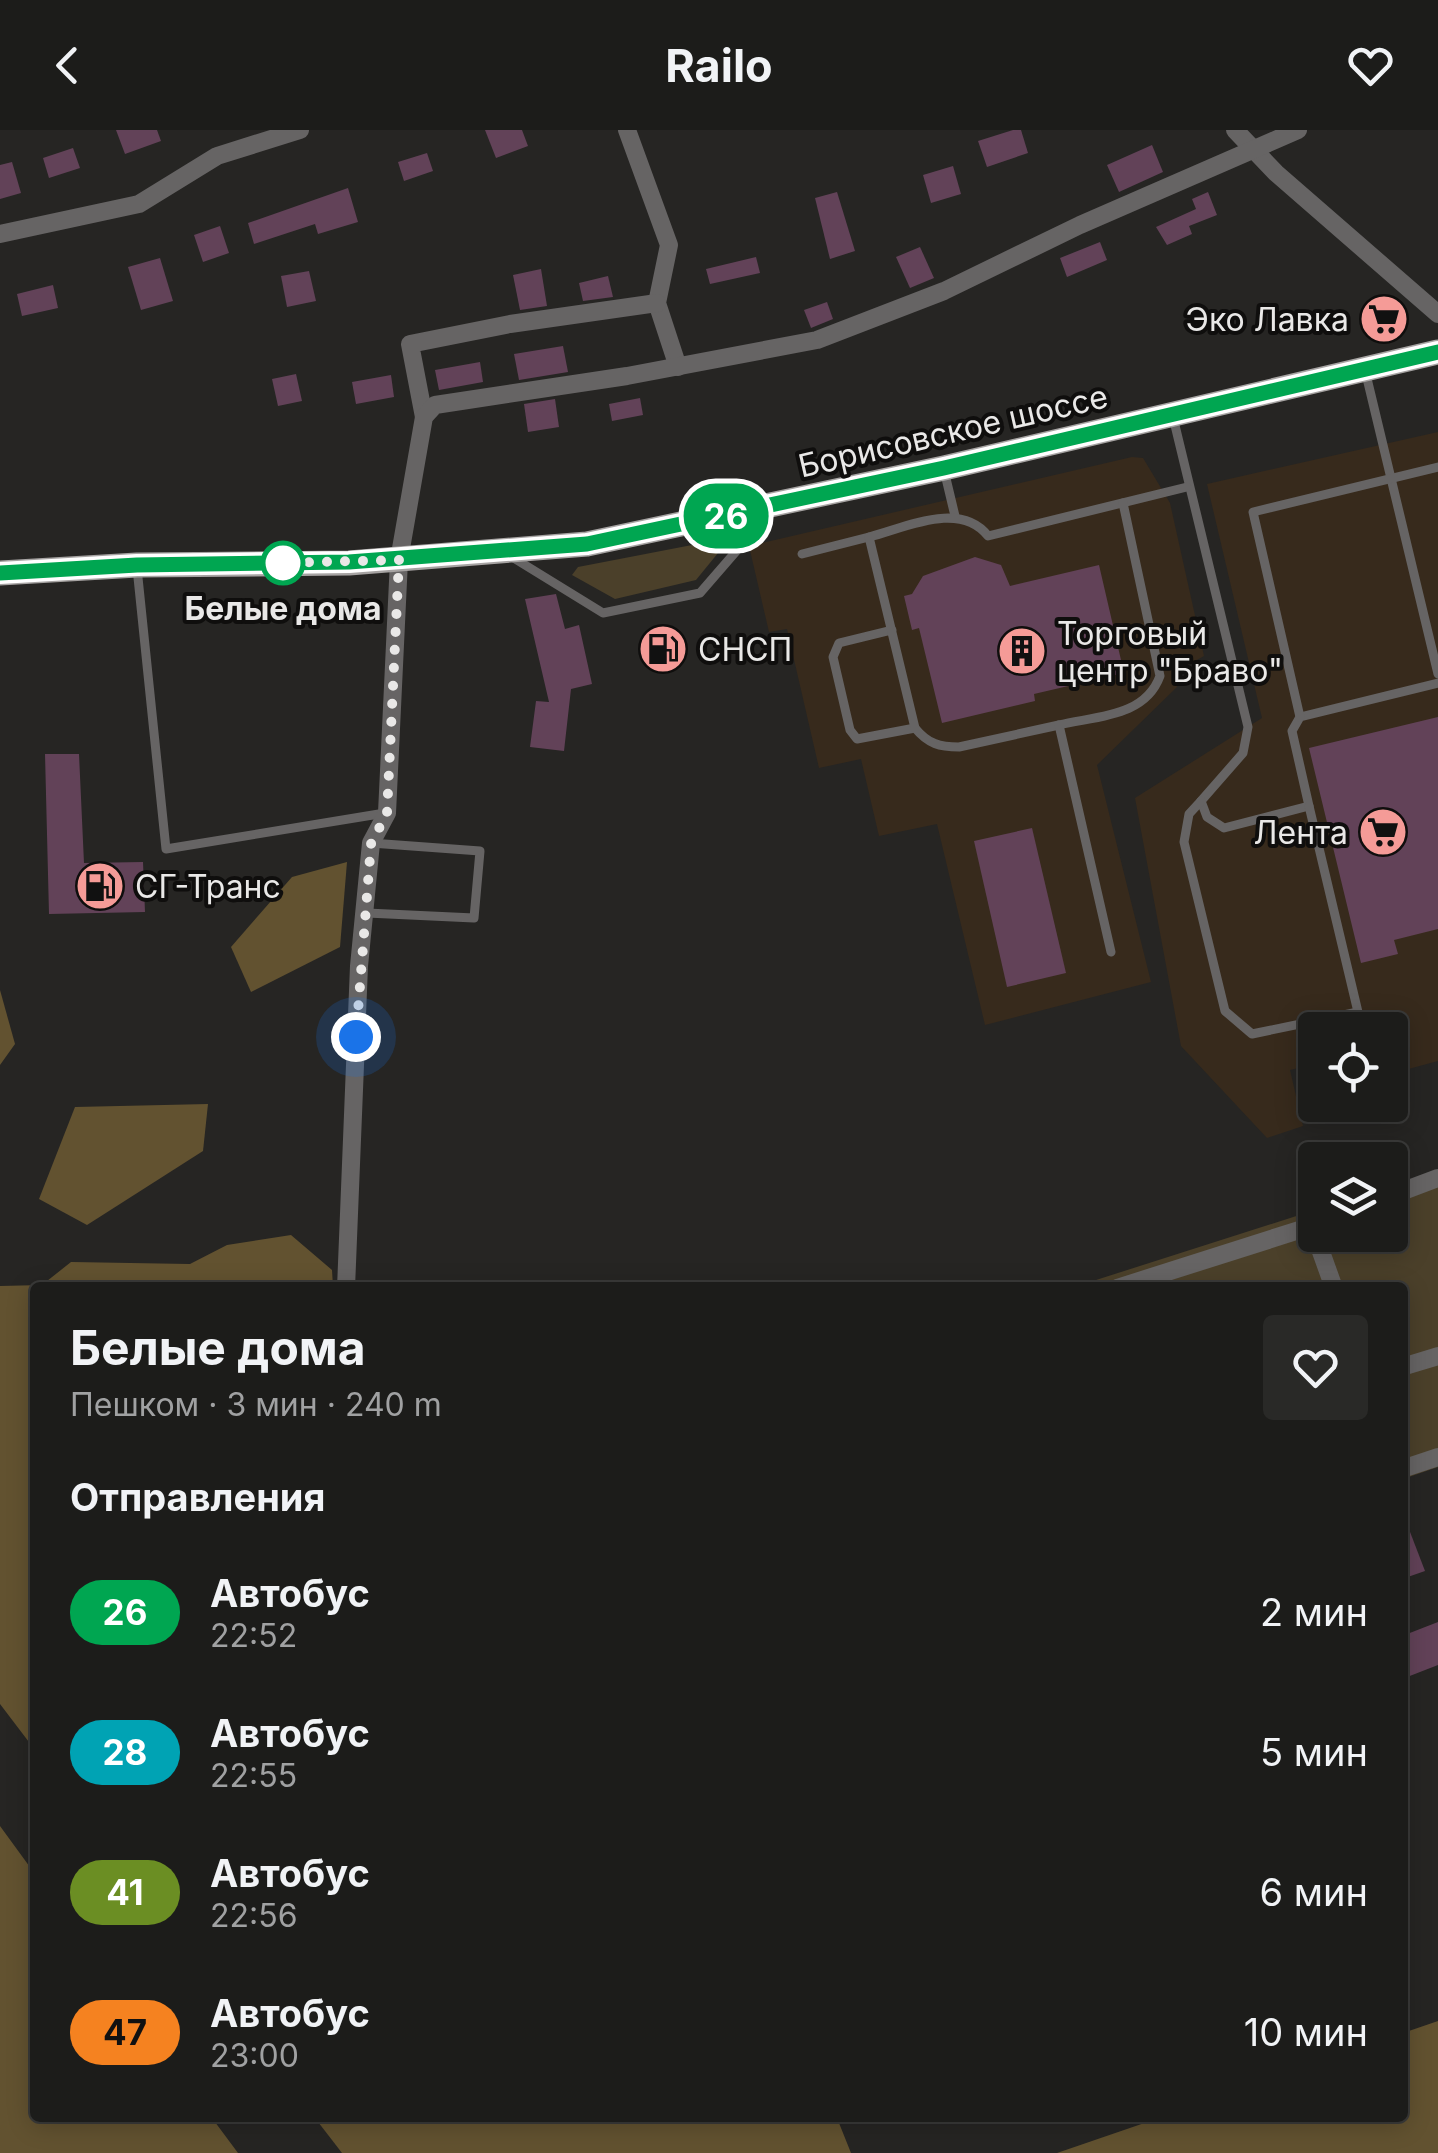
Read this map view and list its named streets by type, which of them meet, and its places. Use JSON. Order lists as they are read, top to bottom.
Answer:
{
  "streets": {
    "main road": ["Борисовское шоссе"]
  },
  "places": {
    "supermarket": ["Эко Лавка", "Лента"],
    "other": ["Белые дома"],
    "fuel station": ["СНСП", "СГ-Транс"],
    "building": ["Торговый центр \"Браво\""]
  },
  "lines": ["bus line 26"],
  "page": {
    "header": "Railo",
    "on_map": "26",
    "heading": [
      ["Белые дома", "Пешком · 3 мин · 240 m"],
      "Отправления"
    ],
    "list": [
      {
        "mark": "26",
        "name": "Автобус",
        "note": "22:52",
        "value": "2 мин"
      },
      {
        "mark": "28",
        "name": "Автобус",
        "note": "22:55",
        "value": "5 мин"
      },
      {
        "mark": "41",
        "name": "Автобус",
        "note": "22:56",
        "value": "6 мин"
      },
      {
        "mark": "47",
        "name": "Автобус",
        "note": "23:00",
        "value": "10 мин"
      }
    ]
  }
}
